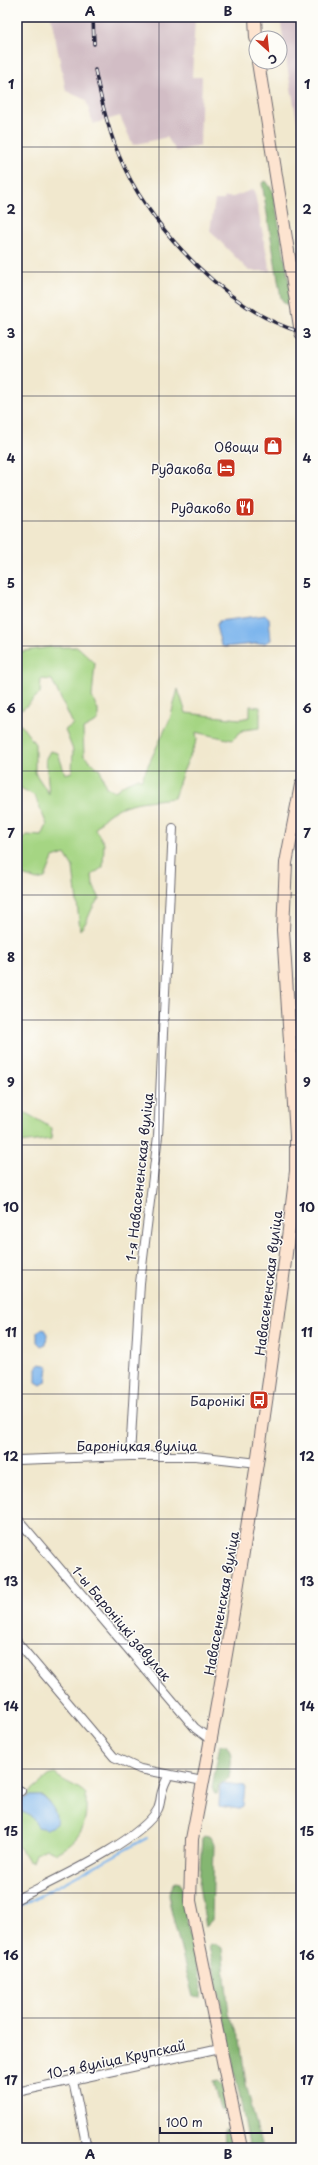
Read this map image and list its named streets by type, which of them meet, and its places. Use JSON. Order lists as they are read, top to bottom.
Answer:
{
  "streets": {
    "main road": ["Навасененская вуліца"],
    "street": [
      "1-я Навасененская вуліца",
      "Бароніцкая вуліца",
      "1-ы Бароніцкі завулак",
      "10-я вуліца Крупскай"
    ]
  },
  "crossings": [
    ["1-я Навасененская вуліца", "Бароніцкая вуліца"],
    ["Навасененская вуліца", "Бароніцкая вуліца"],
    ["Навасененская вуліца", "1-ы Бароніцкі завулак"],
    ["Навасененская вуліца", "10-я вуліца Крупскай"]
  ],
  "places": {
    "shop": ["Овощи"],
    "hotel": ["Рудакова"],
    "restaurant": ["Рудаково"],
    "bus stop": ["Баронікі"]
  },
  "scale_bar": "100 m",
  "north": "bottom right",
  "grid": {
    "columns": ["A", "B"],
    "rows": [
      "1",
      "2",
      "3",
      "4",
      "5",
      "6",
      "7",
      "8",
      "9",
      "10",
      "11",
      "12",
      "13",
      "14",
      "15",
      "16",
      "17"
    ]
  }
}
